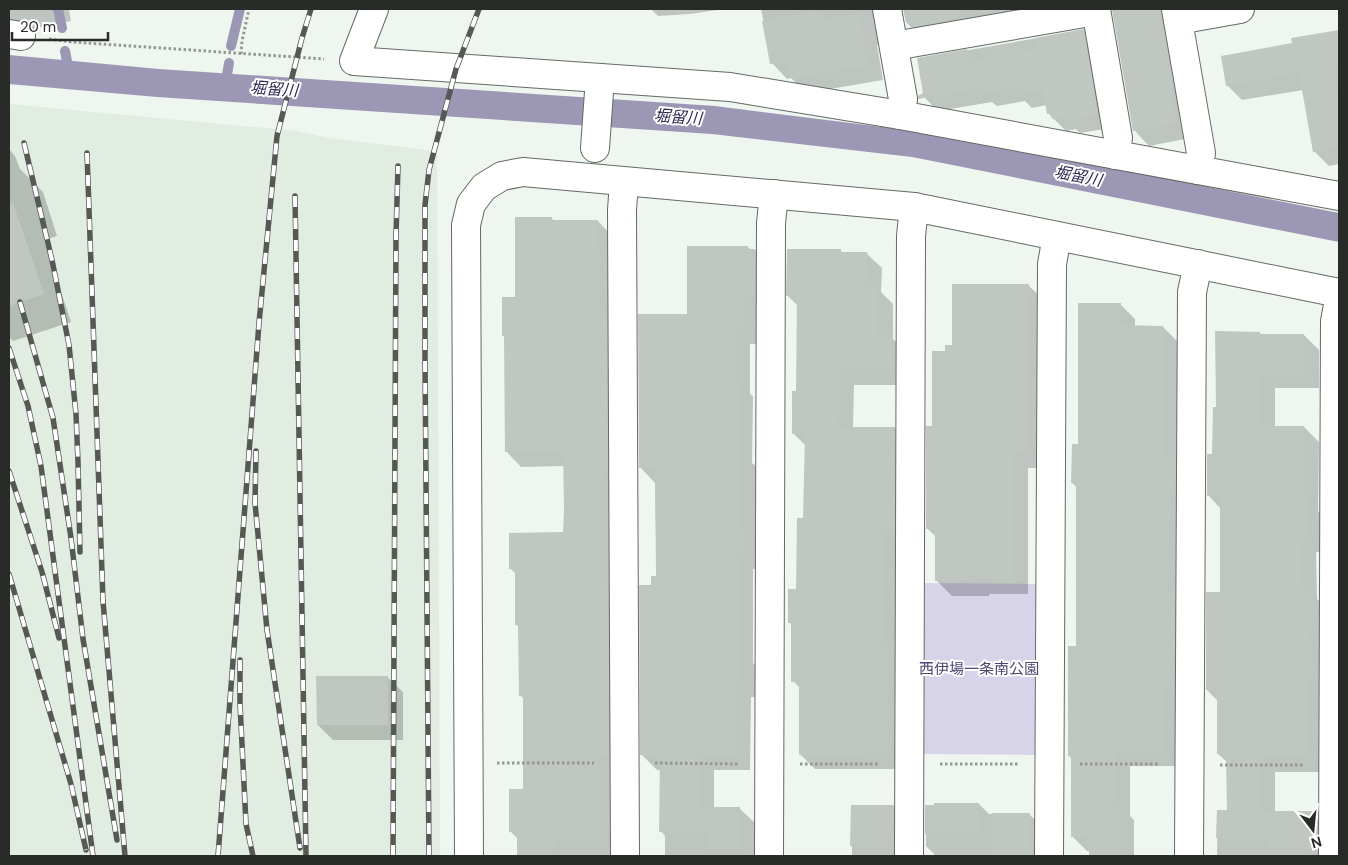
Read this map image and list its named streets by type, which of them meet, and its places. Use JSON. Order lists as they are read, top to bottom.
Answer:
{
  "water": ["堀留川"],
  "parks": ["西伊場一条南公園"],
  "scale_bar": "20 m",
  "north": "bottom"
}
